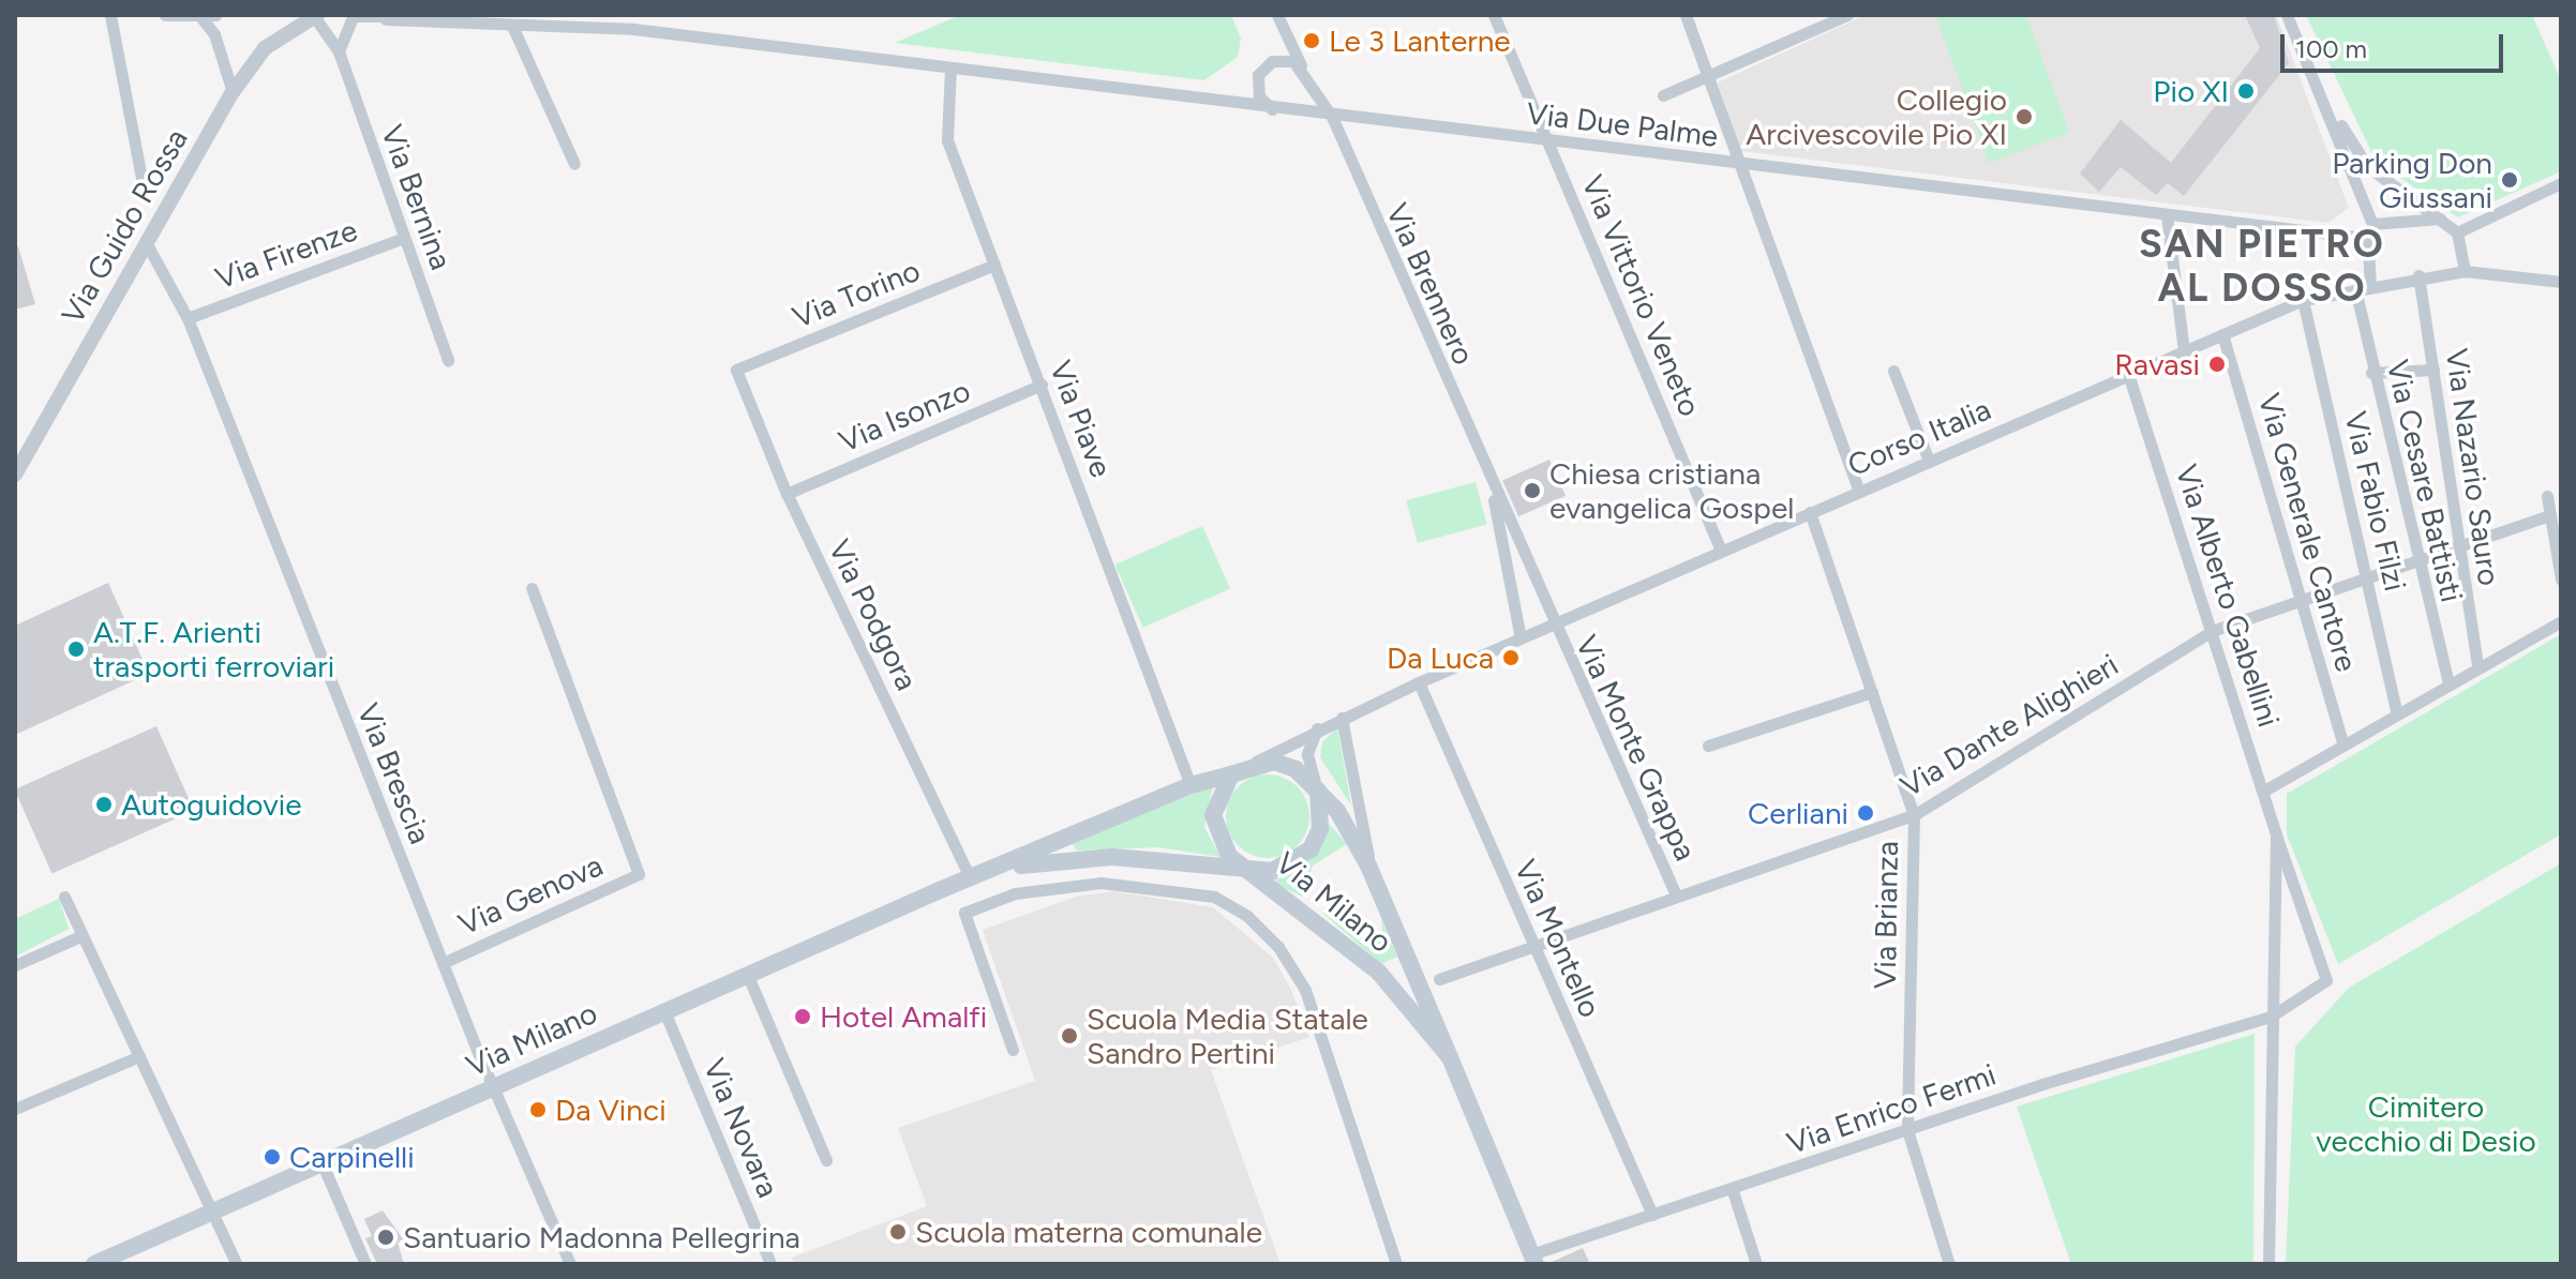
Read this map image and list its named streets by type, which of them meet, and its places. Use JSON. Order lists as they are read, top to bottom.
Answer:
{
  "streets": {
    "main road": ["Via Milano"],
    "street": [
      "Via Due Palme",
      "Via Bernina",
      "Via Guido Rossa",
      "Via Firenze",
      "Via Brennero",
      "Via Torino",
      "Via Vittorio Veneto",
      "Via Isonzo",
      "Via Piave",
      "Corso Italia",
      "Via Nazario Sauro",
      "Via Cesare Battisti",
      "Via Fabio Filzi",
      "Via Generale Cantore",
      "Via Alberto Gabellini",
      "Via Podgora",
      "Via Dante Alighieri",
      "Via Monte Grappa",
      "Via Brescia",
      "Via Genova",
      "Via Brianza",
      "Via Montello",
      "Via Enrico Fermi",
      "Via Novara"
    ]
  },
  "crossings": [
    ["Via Due Palme", "Via Brennero"],
    ["Via Due Palme", "Via Vittorio Veneto"],
    ["Via Due Palme", "Via Piave"],
    ["Via Bernina", "Via Guido Rossa"],
    ["Via Bernina", "Via Firenze"],
    ["Via Guido Rossa", "Via Brescia"],
    ["Via Firenze", "Via Brescia"],
    ["Via Brennero", "Corso Italia"],
    ["Via Brennero", "Via Monte Grappa"],
    ["Via Torino", "Via Piave"],
    ["Via Torino", "Via Podgora"],
    ["Via Vittorio Veneto", "Corso Italia"],
    ["Via Isonzo", "Via Piave"],
    ["Via Isonzo", "Via Podgora"],
    ["Via Piave", "Via Milano"],
    ["Corso Italia", "Via Nazario Sauro"],
    ["Corso Italia", "Via Cesare Battisti"],
    ["Corso Italia", "Via Fabio Filzi"],
    ["Corso Italia", "Via Generale Cantore"],
    ["Corso Italia", "Via Alberto Gabellini"],
    ["Corso Italia", "Via Monte Grappa"],
    ["Corso Italia", "Via Milano"],
    ["Corso Italia", "Via Brianza"],
    ["Corso Italia", "Via Montello"],
    ["Via Nazario Sauro", "Via Dante Alighieri"],
    ["Via Cesare Battisti", "Via Dante Alighieri"],
    ["Via Fabio Filzi", "Via Dante Alighieri"],
    ["Via Generale Cantore", "Via Dante Alighieri"],
    ["Via Alberto Gabellini", "Via Dante Alighieri"],
    ["Via Alberto Gabellini", "Via Enrico Fermi"],
    ["Via Podgora", "Via Milano"],
    ["Via Dante Alighieri", "Via Monte Grappa"],
    ["Via Dante Alighieri", "Via Brianza"],
    ["Via Dante Alighieri", "Via Montello"],
    ["Via Brescia", "Via Genova"],
    ["Via Brescia", "Via Milano"],
    ["Via Milano", "Via Enrico Fermi"],
    ["Via Milano", "Via Novara"],
    ["Via Brianza", "Via Enrico Fermi"],
    ["Via Montello", "Via Enrico Fermi"]
  ],
  "districts": ["SAN PIETRO AL DOSSO"],
  "parks": ["Cimitero vecchio di Desio"],
  "places": [
    "Le 3 Lanterne",
    "Pio XI",
    "Collegio Arcivescovile Pio XI",
    "Parking Don Giussani",
    "Ravasi",
    "Chiesa cristiana evangelica Gospel",
    "A.T.F. Arienti trasporti ferroviari",
    "Da Luca",
    "Autoguidovie",
    "Cerliani",
    "Hotel Amalfi",
    "Scuola Media Statale Sandro Pertini",
    "Da Vinci",
    "Carpinelli",
    "Scuola materna comunale",
    "Santuario Madonna Pellegrina"
  ],
  "scale_bar": "100 m"
}
